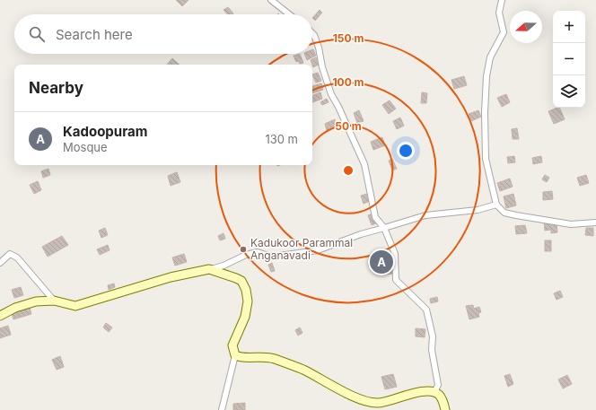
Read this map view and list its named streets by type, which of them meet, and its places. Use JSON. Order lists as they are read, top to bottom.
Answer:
{
  "places": ["Kadukoor Parammal Anganavadi"],
  "north": "left",
  "page": {
    "map_buttons": ["+", "−"],
    "search": "Search here",
    "heading": "Nearby",
    "list": [
      {
        "mark": "A",
        "name": "Kadoopuram",
        "note": "Mosque",
        "value": "130 m"
      }
    ],
    "pins": "A"
  },
  "rings": ["150 m", "100 m", "50 m"]
}
